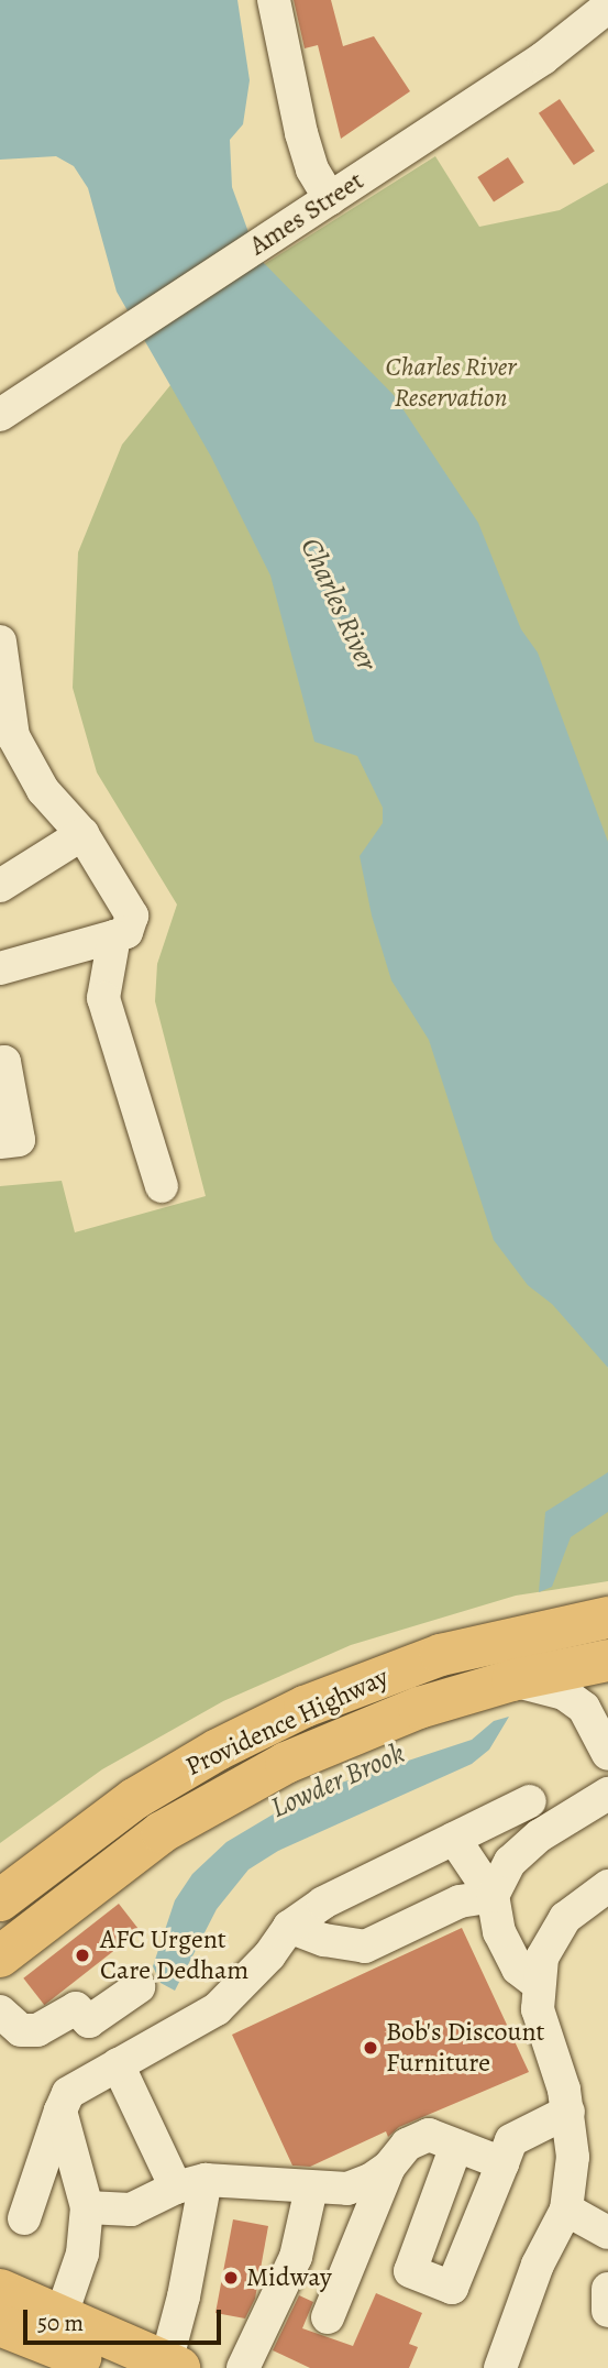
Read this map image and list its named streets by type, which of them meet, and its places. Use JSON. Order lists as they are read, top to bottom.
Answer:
{
  "streets": {
    "main road": ["Providence Highway"],
    "street": ["Ames Street"]
  },
  "water": ["Charles River", "Lowder Brook"],
  "parks": ["Charles River Reservation"],
  "places": ["AFC Urgent Care Dedham", "Bob's Discount Furniture", "Midway"],
  "scale_bar": "50 m"
}
